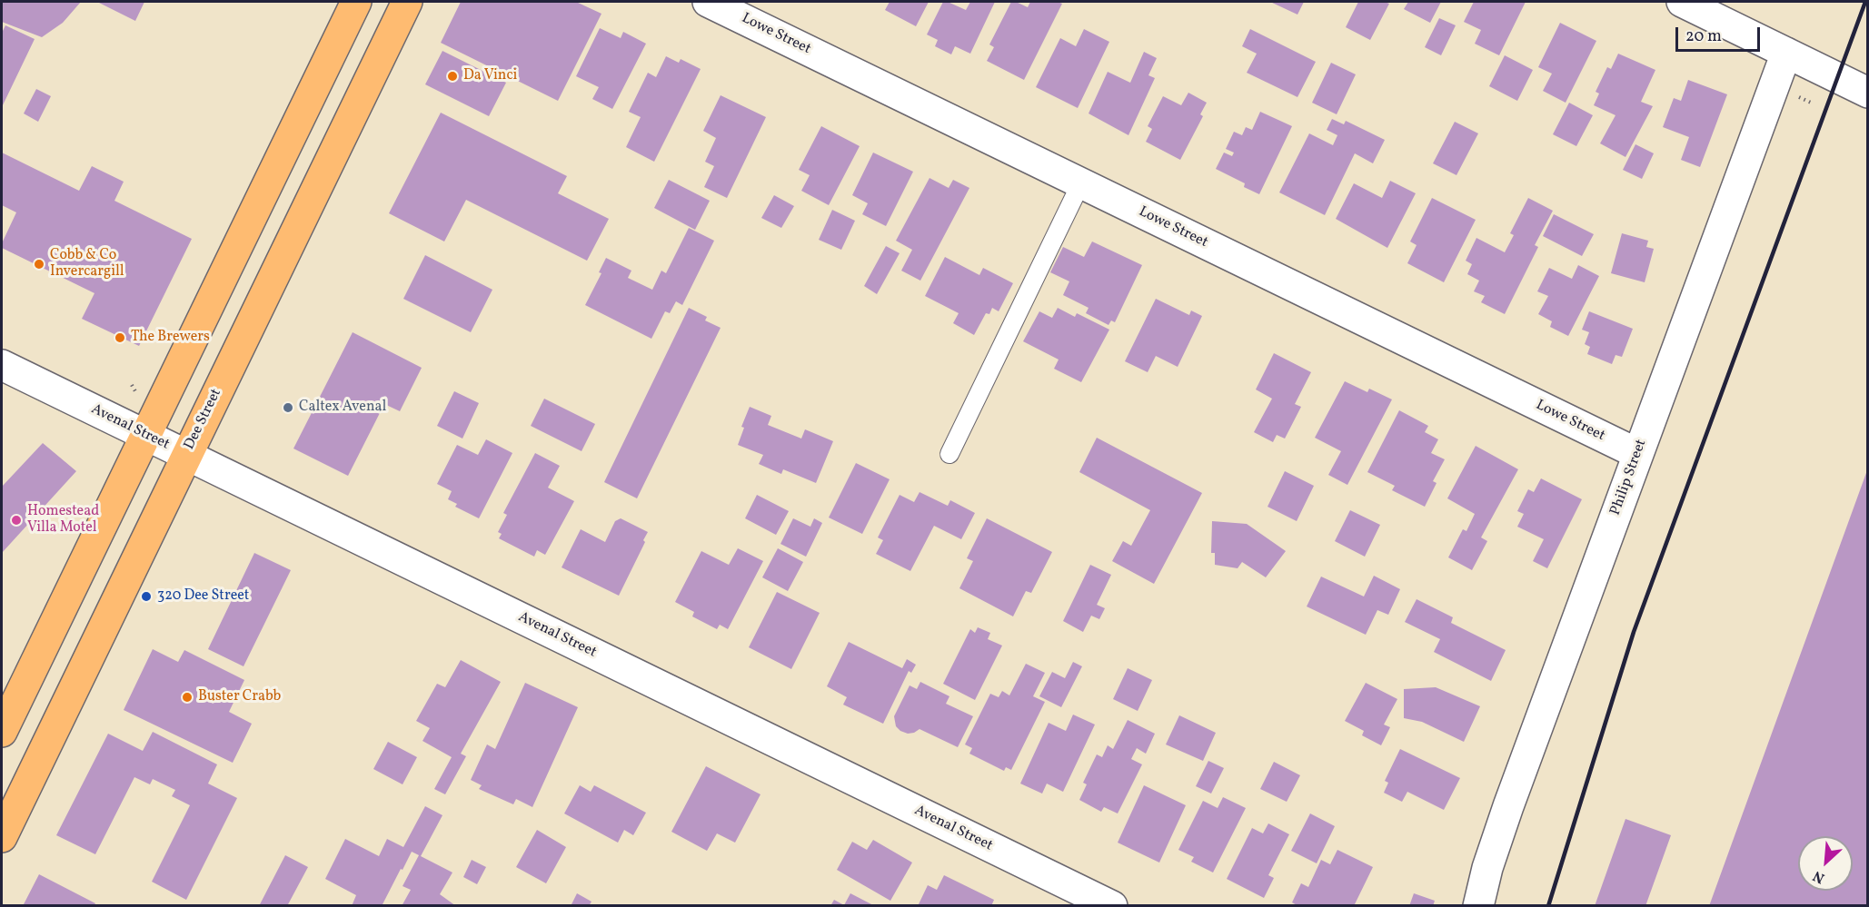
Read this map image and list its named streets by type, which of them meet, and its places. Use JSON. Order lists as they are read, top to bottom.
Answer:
{
  "streets": {
    "main road": ["Dee Street"],
    "street": ["Lowe Street", "Avenal Street", "Philip Street"]
  },
  "crossings": [
    ["Lowe Street", "Philip Street"],
    ["Dee Street", "Avenal Street"]
  ],
  "places": [
    "Da Vinci",
    "Cobb & Co Invercargill",
    "The Brewers",
    "Caltex Avenal",
    "Homestead Villa Motel",
    "320 Dee Street",
    "Buster Crabb"
  ],
  "scale_bar": "20 m",
  "north": "bottom left"
}
